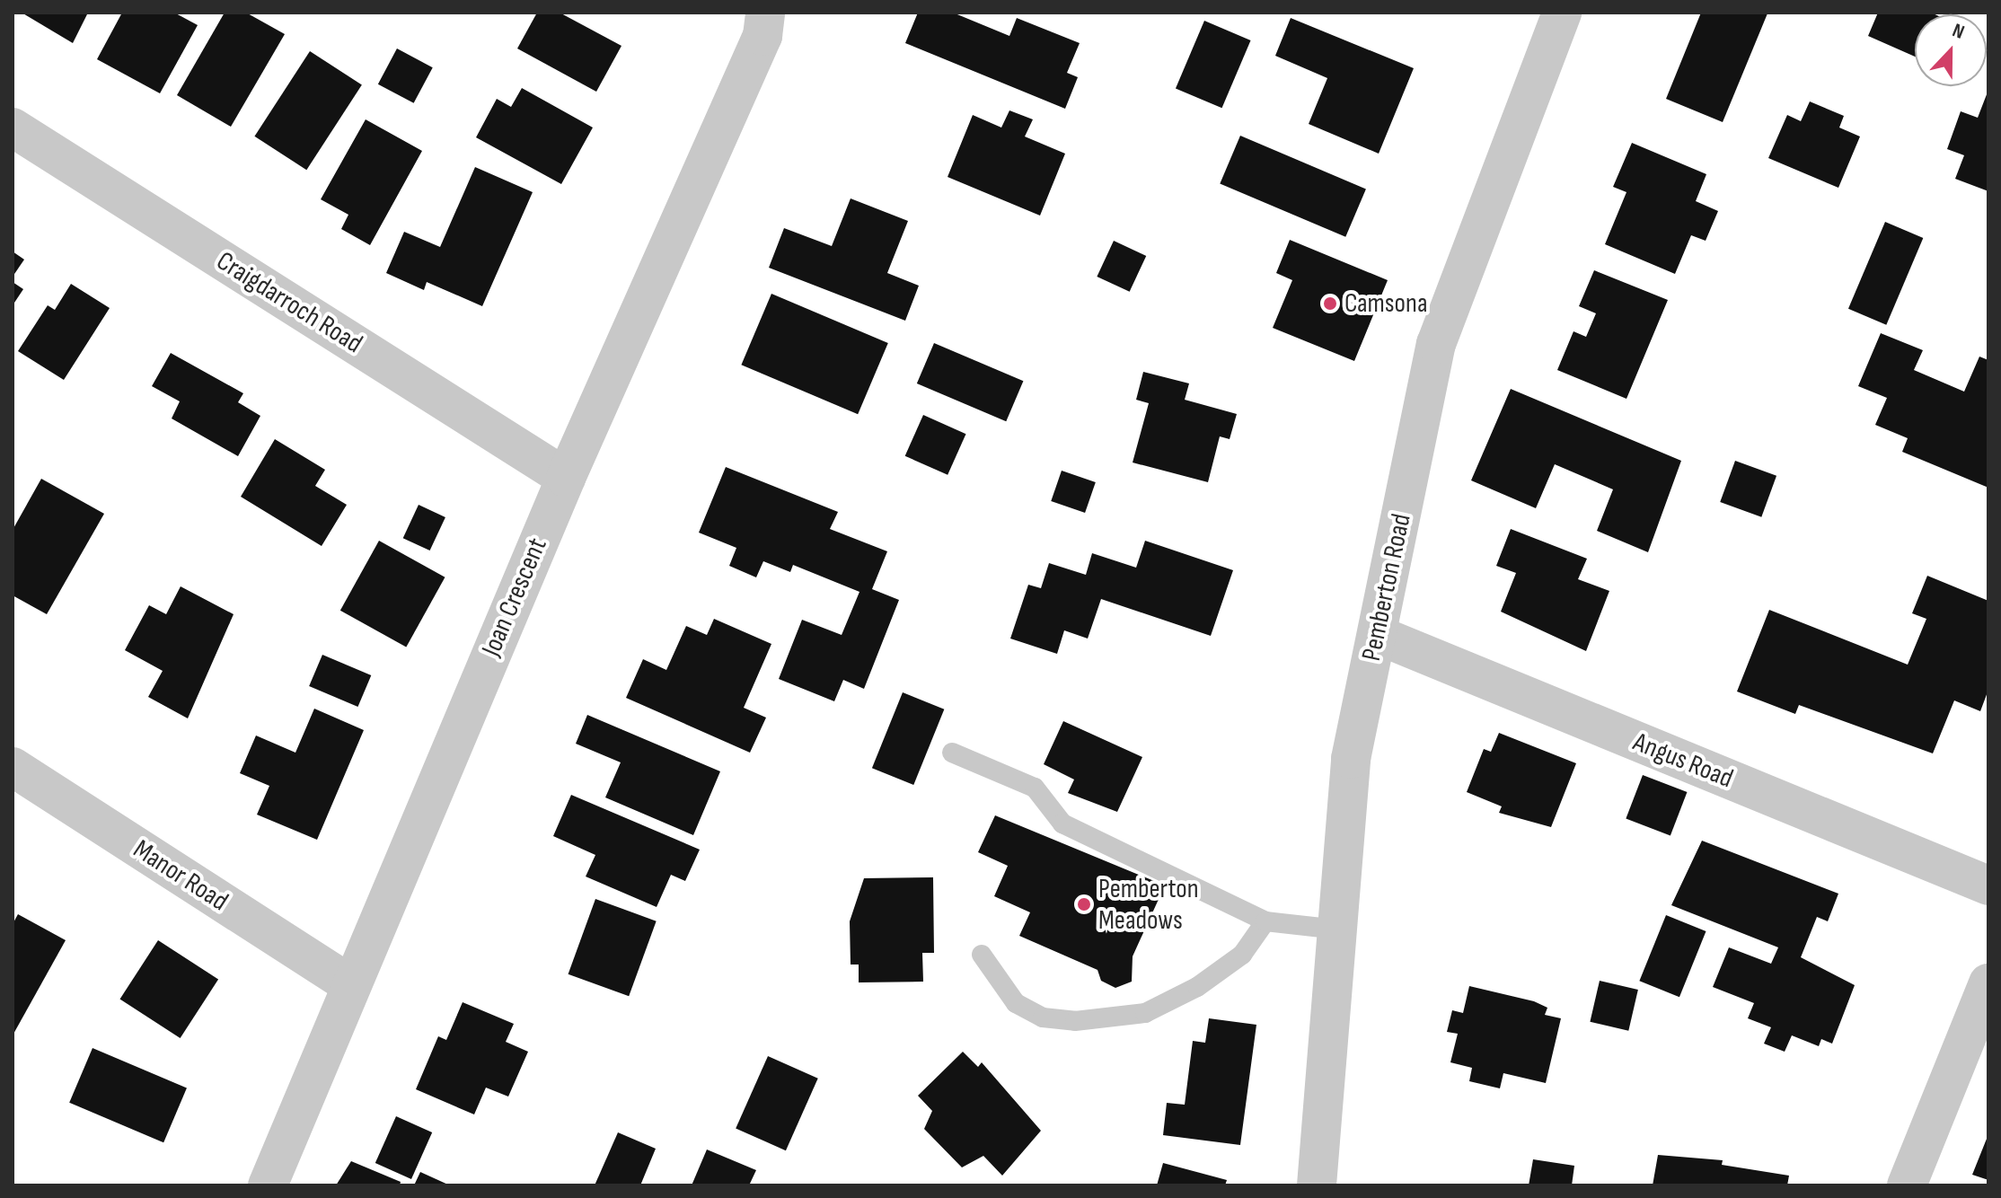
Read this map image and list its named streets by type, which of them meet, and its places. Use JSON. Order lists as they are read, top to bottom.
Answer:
{
  "streets": {
    "street": [
      "Craigdarroch Road",
      "Pemberton Road",
      "Joan Crescent",
      "Angus Road",
      "Manor Road"
    ]
  },
  "crossings": [
    ["Craigdarroch Road", "Joan Crescent"],
    ["Pemberton Road", "Angus Road"],
    ["Joan Crescent", "Manor Road"]
  ],
  "places": ["Camsona", "Pemberton Meadows"],
  "north": "top"
}
